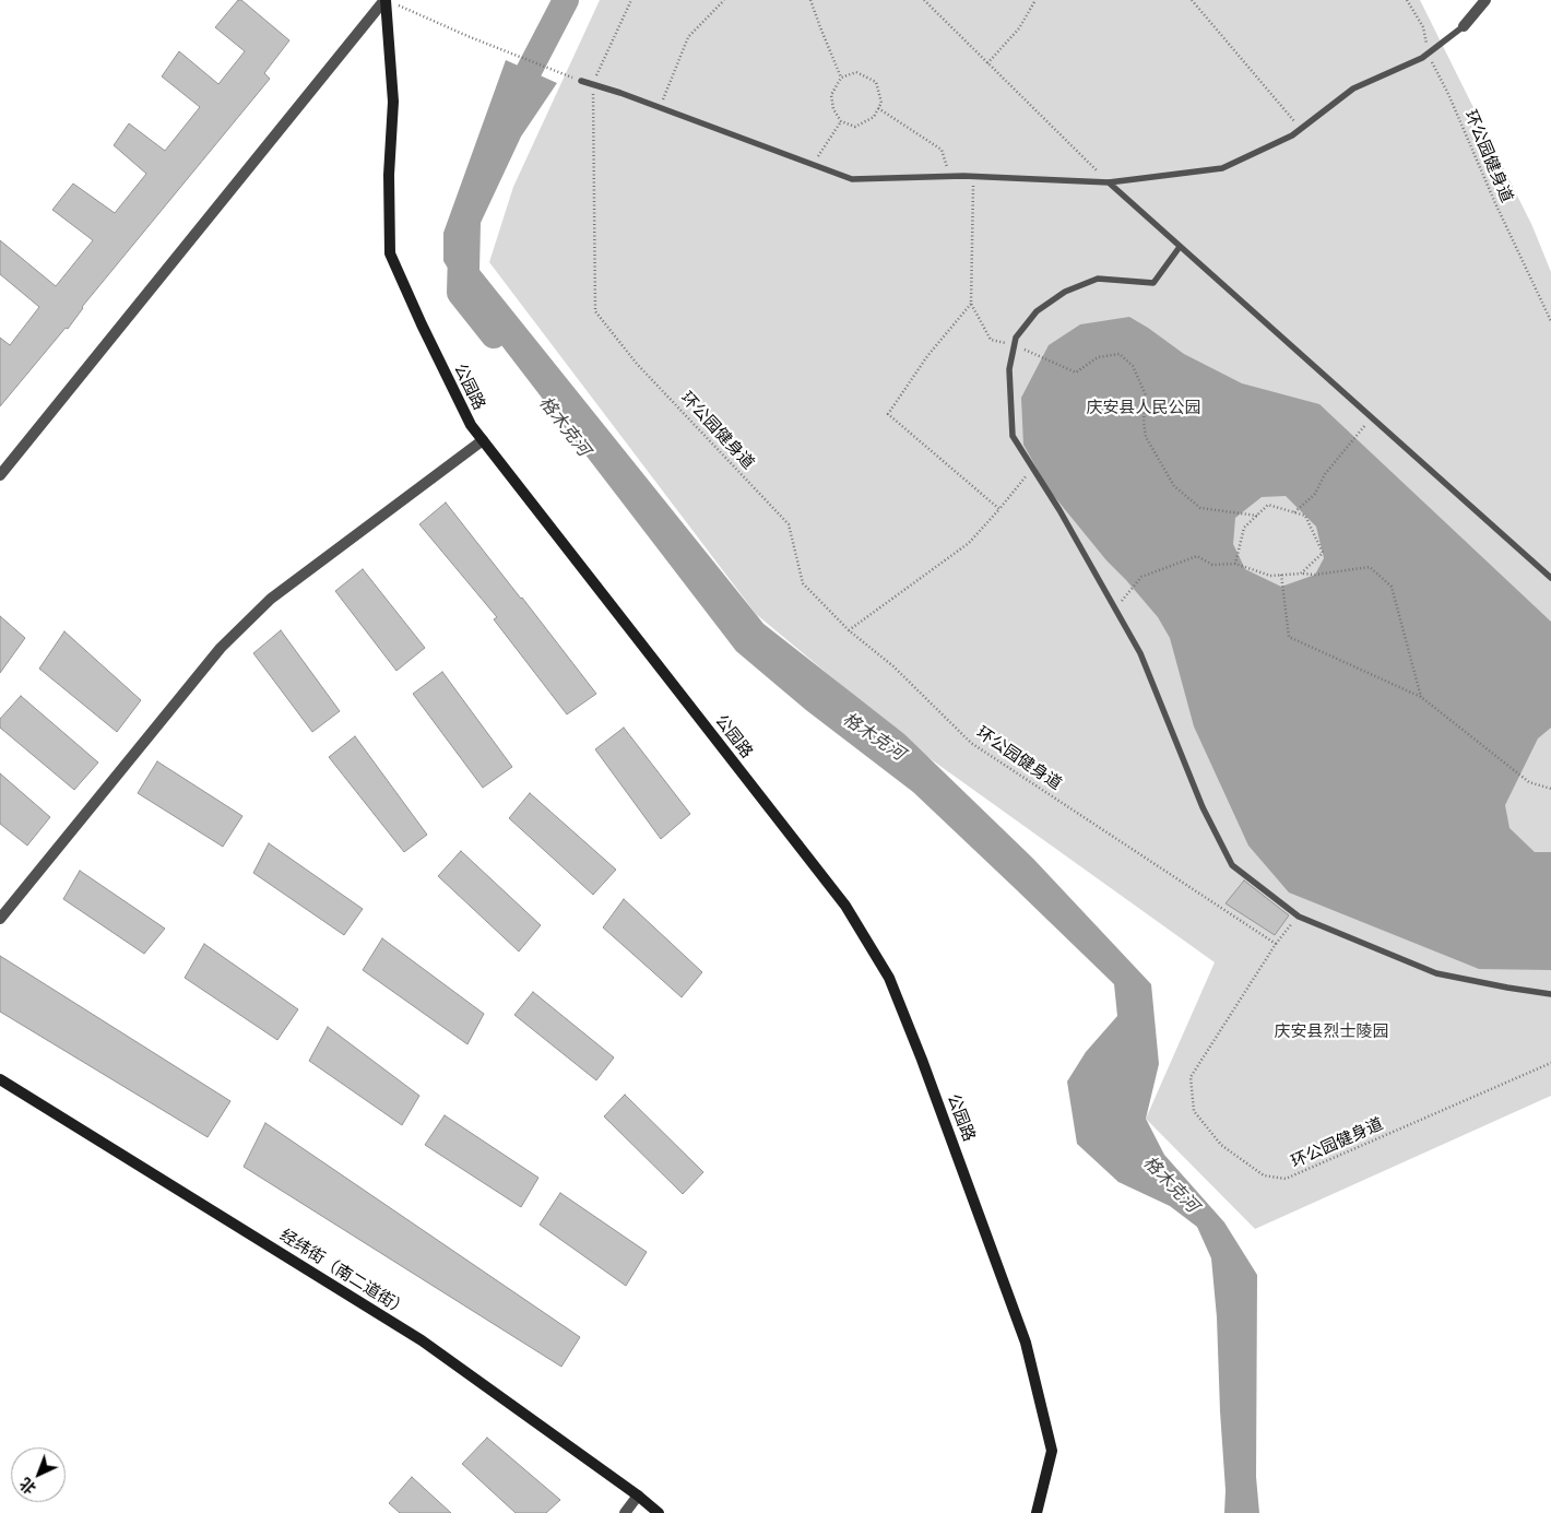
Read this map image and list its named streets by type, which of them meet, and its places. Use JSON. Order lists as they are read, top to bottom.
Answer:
{
  "streets": {
    "street": ["公园路", "经纬街（南二道街）"],
    "path": ["环公园健身道"]
  },
  "water": ["格木克河"],
  "parks": ["庆安县人民公园", "庆安县烈士陵园"],
  "north": "bottom left"
}
